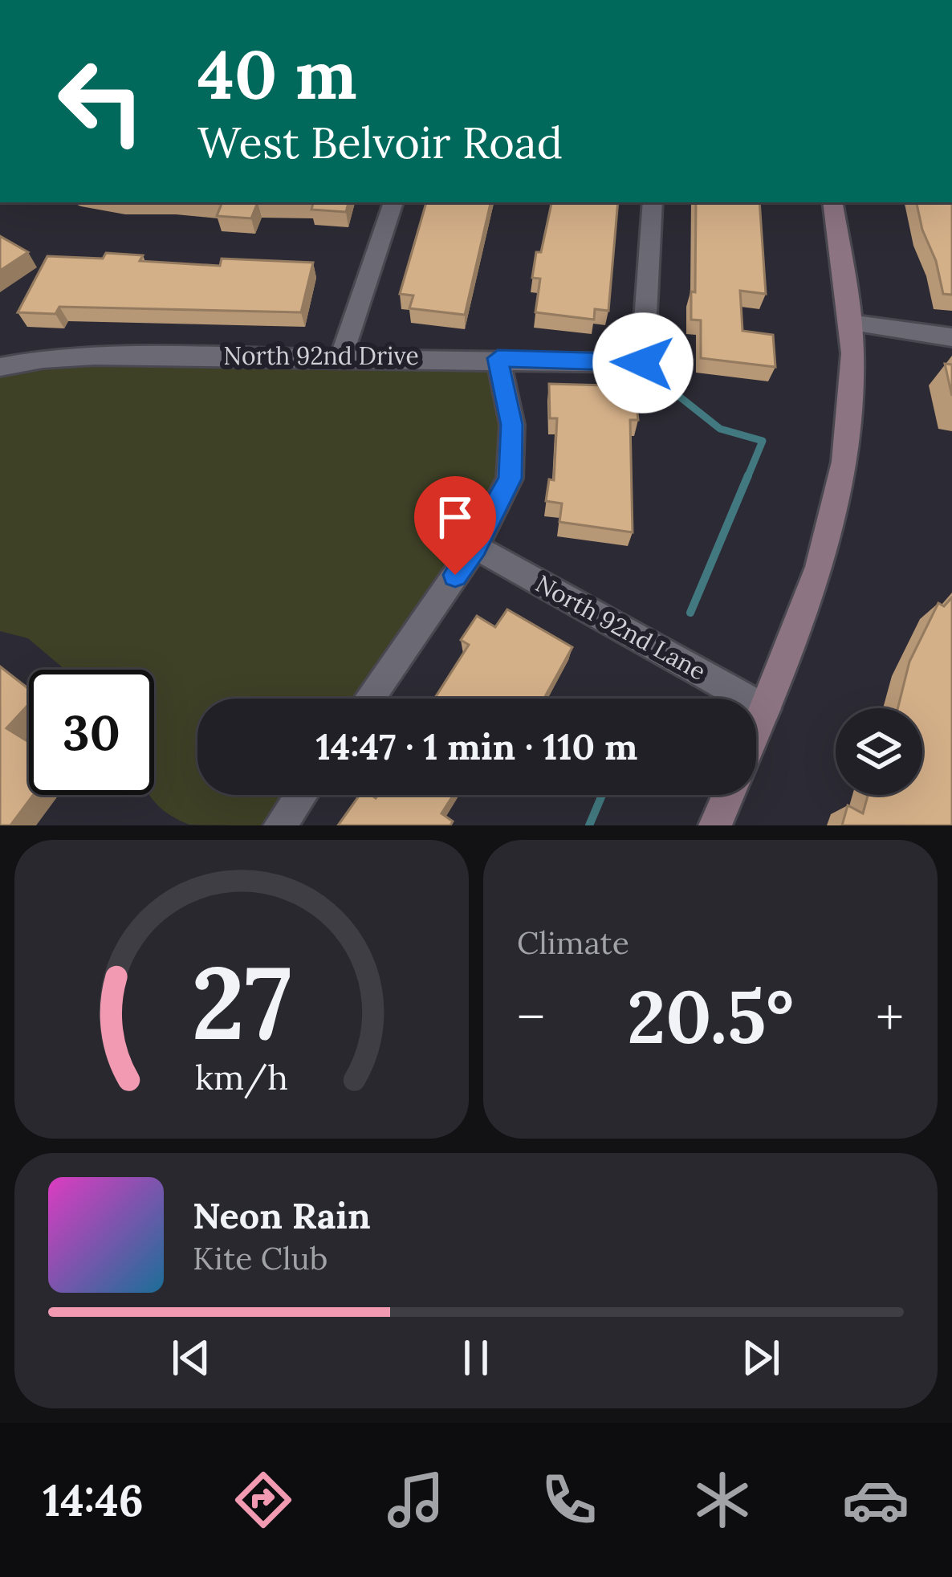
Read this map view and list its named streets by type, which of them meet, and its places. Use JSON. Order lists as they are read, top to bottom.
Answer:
{
  "streets": {
    "street": ["North 92nd Drive", "North 92nd Lane"]
  },
  "page": {
    "turn": ["40 m", "West Belvoir Road"],
    "limit": "30",
    "trip": "14:47 · 1 min · 110 m",
    "tile": "Climate",
    "heat": ["−", "20.5°", "+"],
    "song": ["Neon Rain", "Kite Club"],
    "tabs": "14:46",
    "gauge": ["27", "km/h"]
  }
}
